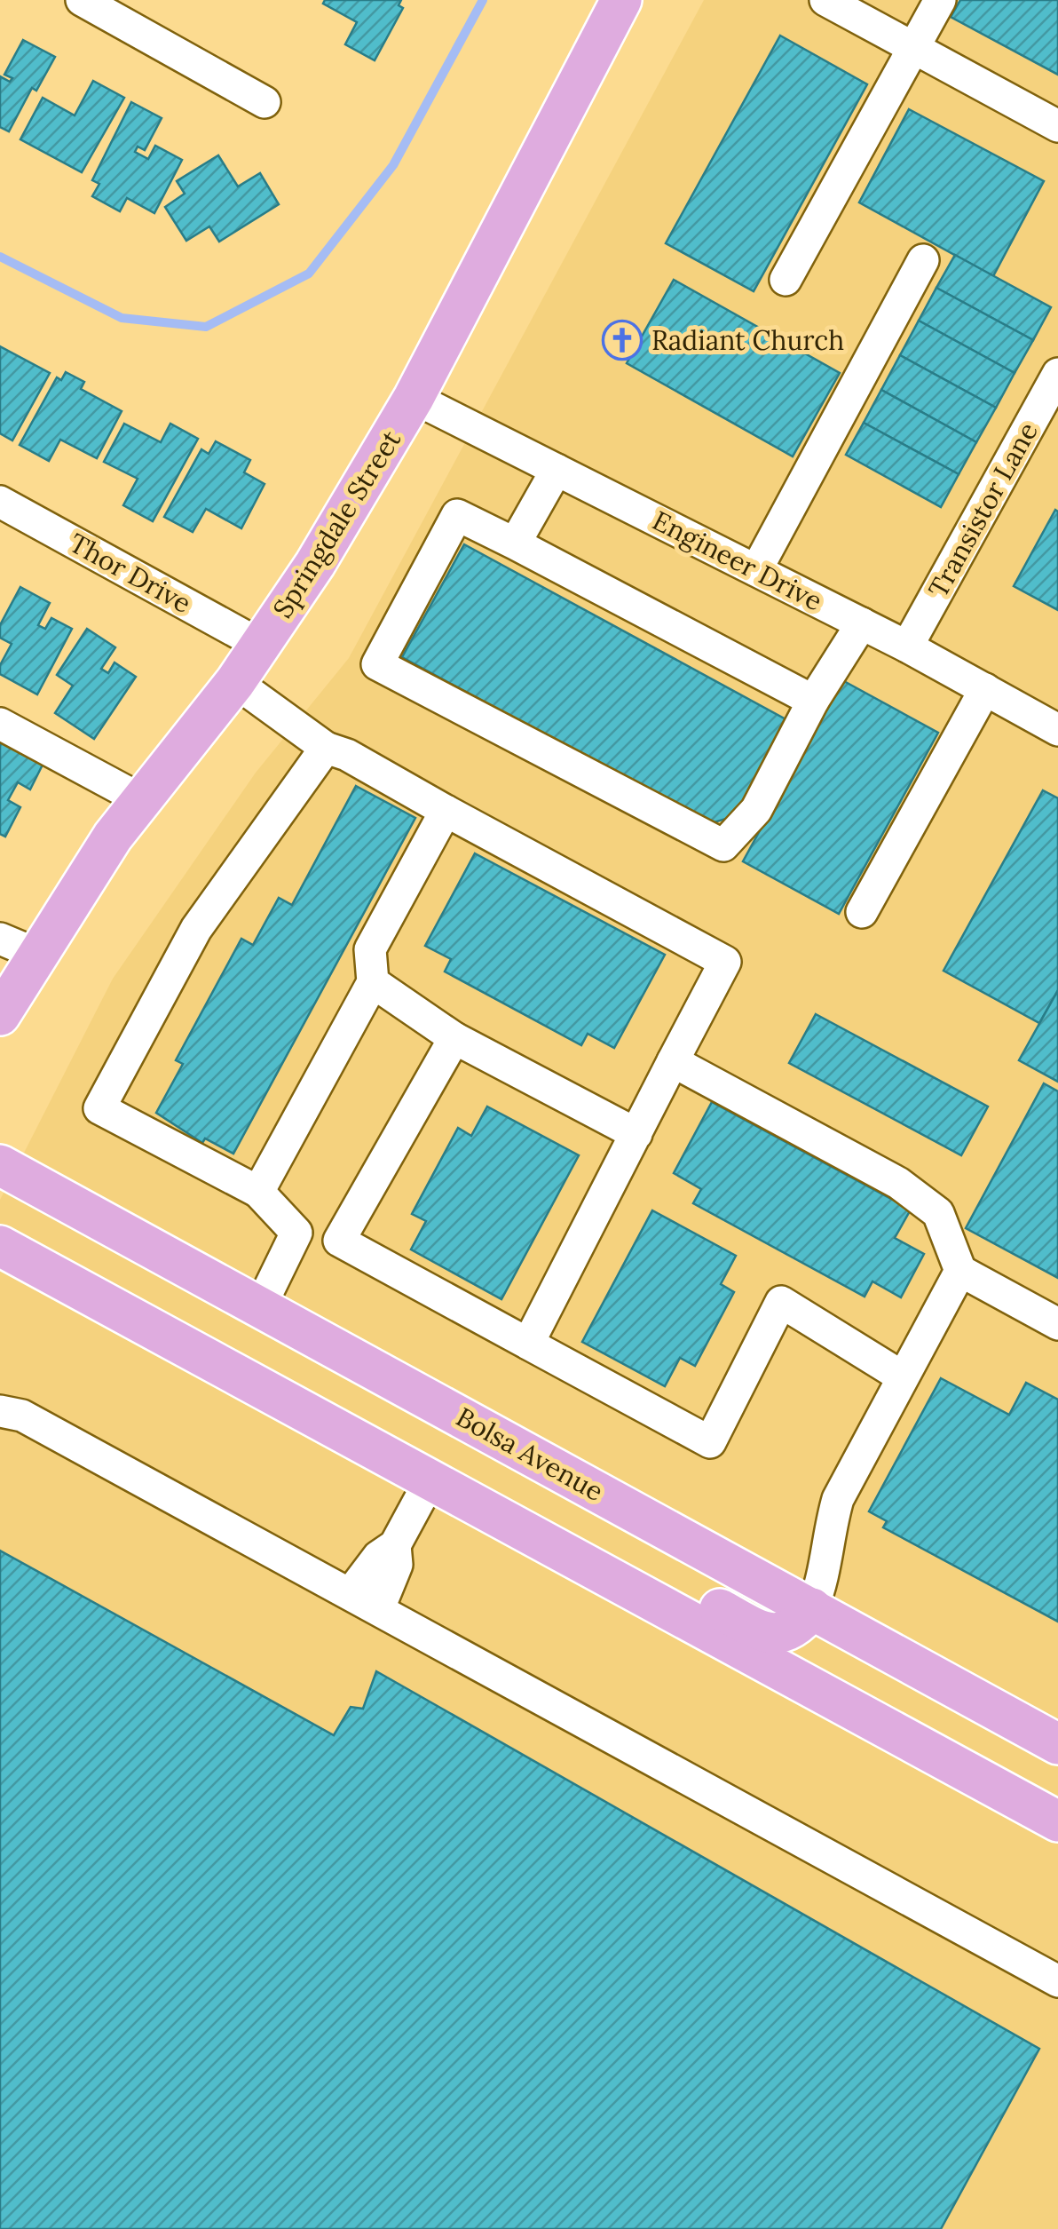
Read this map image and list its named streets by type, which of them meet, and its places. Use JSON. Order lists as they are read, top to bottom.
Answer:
{
  "streets": {
    "main road": ["Springdale Street", "Bolsa Avenue"],
    "street": ["Transistor Lane", "Engineer Drive", "Thor Drive"]
  },
  "crossings": [
    ["Transistor Lane", "Engineer Drive"],
    ["Springdale Street", "Engineer Drive"],
    ["Springdale Street", "Thor Drive"]
  ],
  "places": {
    "church": ["Radiant Church"]
  }
}
